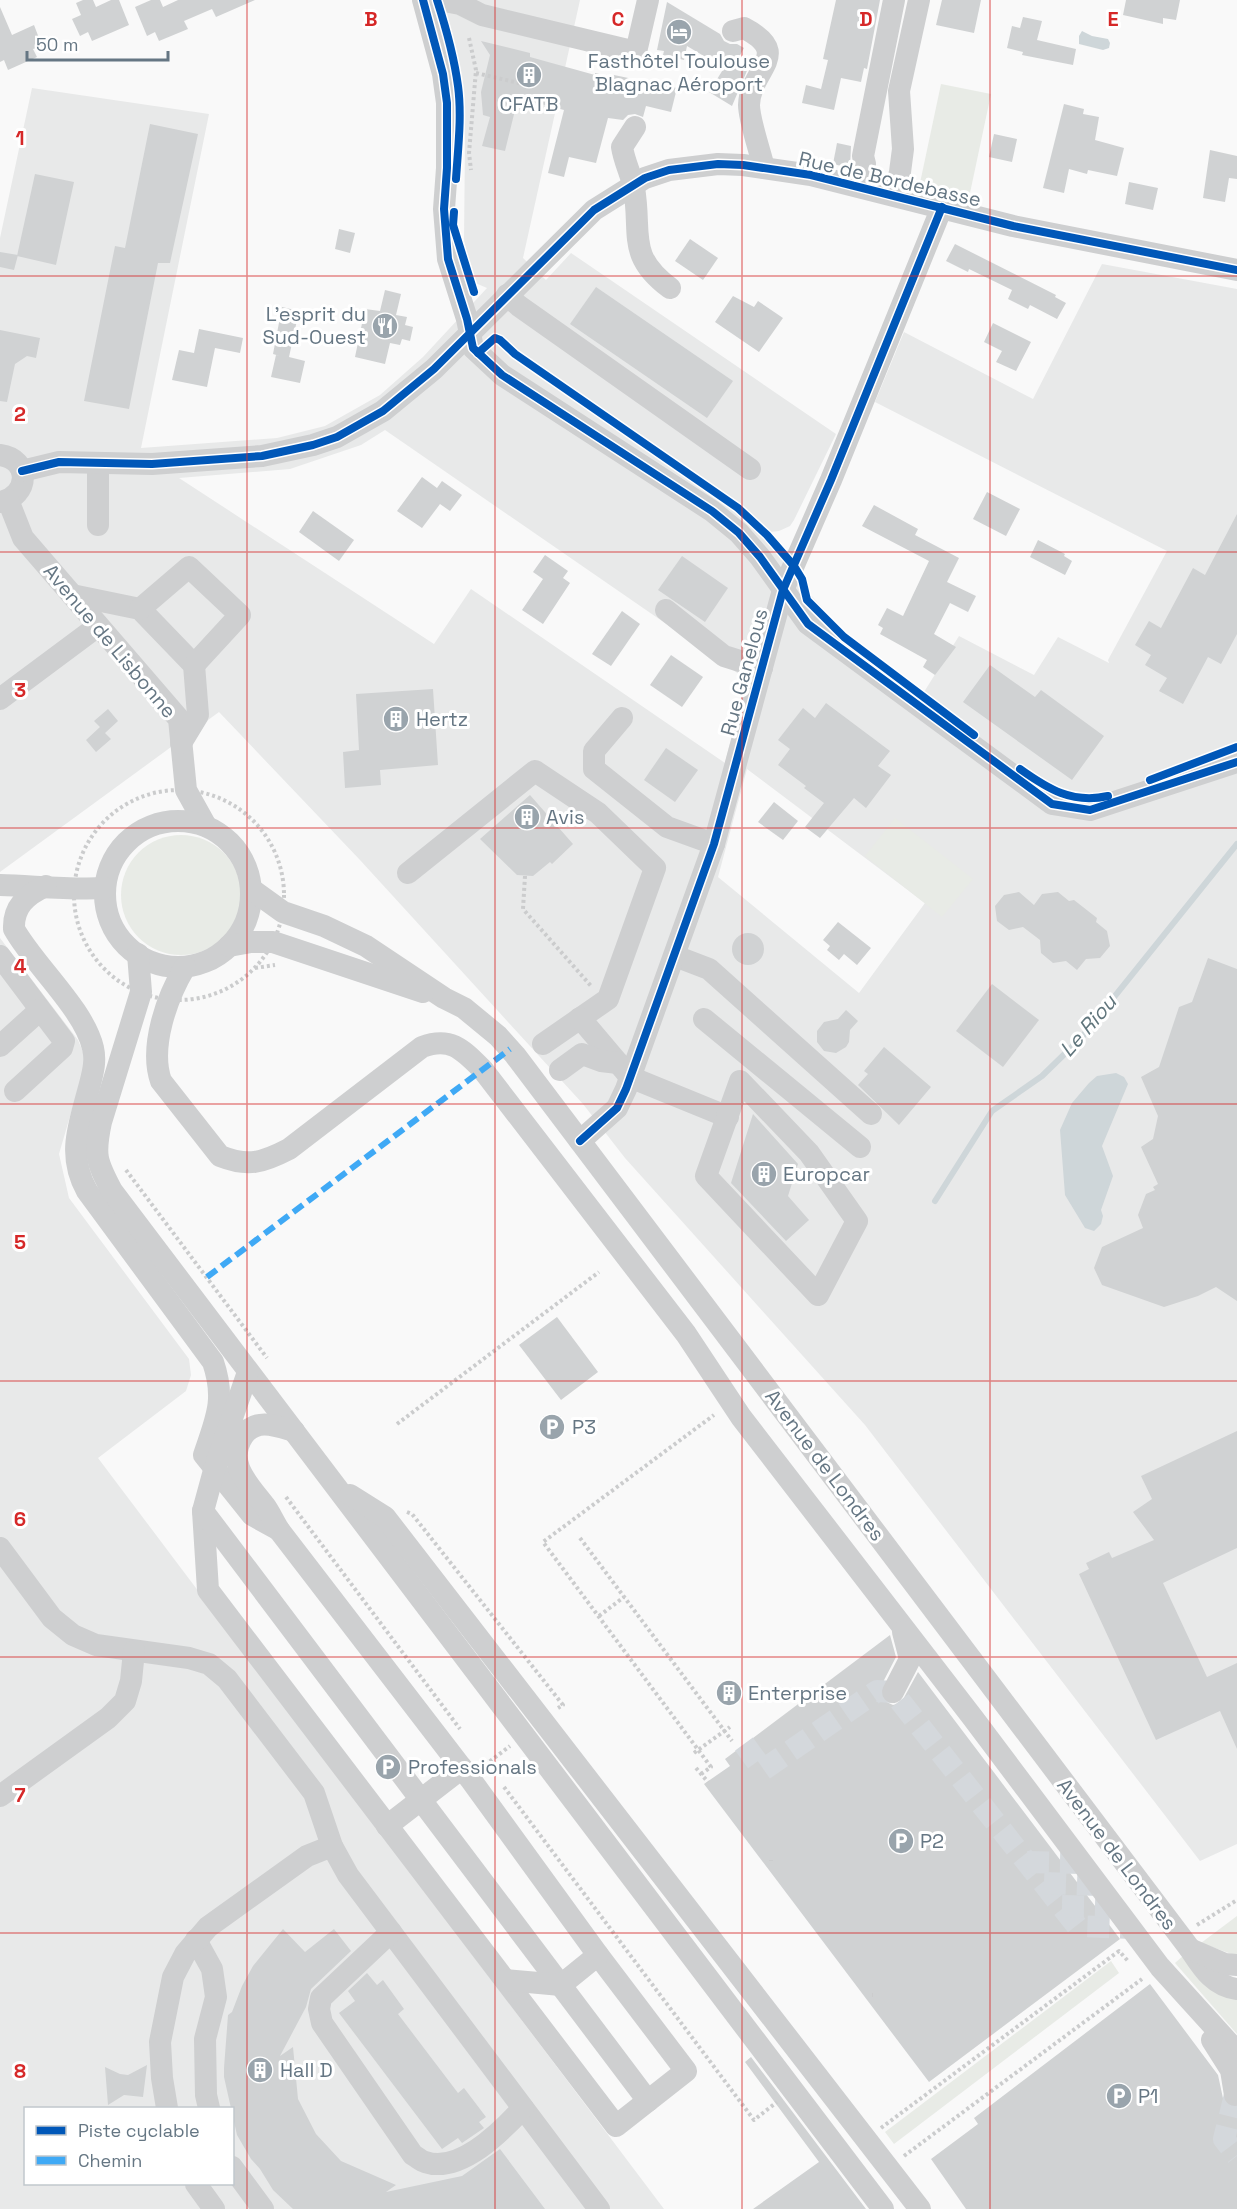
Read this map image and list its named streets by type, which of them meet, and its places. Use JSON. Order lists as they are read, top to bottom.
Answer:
{
  "streets": {
    "street": [
      "Rue de Bordebasse",
      "Avenue de Lisbonne",
      "Rue Ganelous",
      "Avenue de Londres"
    ]
  },
  "crossings": [
    ["Rue de Bordebasse", "Rue Ganelous"],
    ["Avenue de Lisbonne", "Avenue de Londres"],
    ["Rue Ganelous", "Avenue de Londres"]
  ],
  "water": ["Le Riou"],
  "places": {
    "hotel": ["Fasthôtel Toulouse Blagnac Aéroport"],
    "building": [
      "CFATB",
      "Hertz",
      "Avis",
      "Europcar",
      "Enterprise",
      "Hall D"
    ],
    "restaurant": ["L'esprit du Sud-Ouest"],
    "parking": [
      "P3",
      "Professionals",
      "P2",
      "P1"
    ]
  },
  "legend": ["Piste cyclable", "Chemin"],
  "scale_bar": "50 m",
  "grid": {
    "columns": [
      "B",
      "C",
      "D",
      "E"
    ],
    "rows": [
      "1",
      "2",
      "3",
      "4",
      "5",
      "6",
      "7",
      "8"
    ]
  }
}
